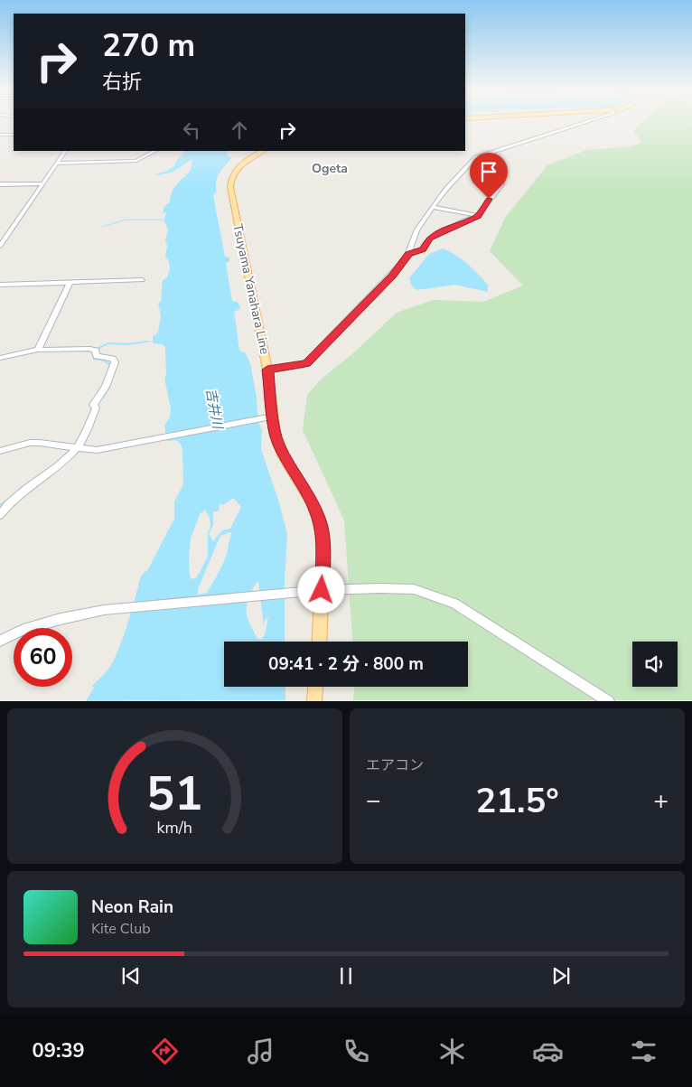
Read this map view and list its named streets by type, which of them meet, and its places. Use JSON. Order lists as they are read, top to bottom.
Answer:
{
  "streets": {
    "main road": ["Tsuyama Yanahara Line"]
  },
  "districts": ["Ogeta"],
  "water": ["吉井川"],
  "page": {
    "turn": ["270 m", "右折"],
    "limit": "60",
    "trip": "09:41 · 2 分 · 800 m",
    "tile": "エアコン",
    "heat": ["−", "21.5°", "+"],
    "song": ["Neon Rain", "Kite Club"],
    "tabs": "09:39",
    "gauge": ["51", "km/h"]
  }
}
